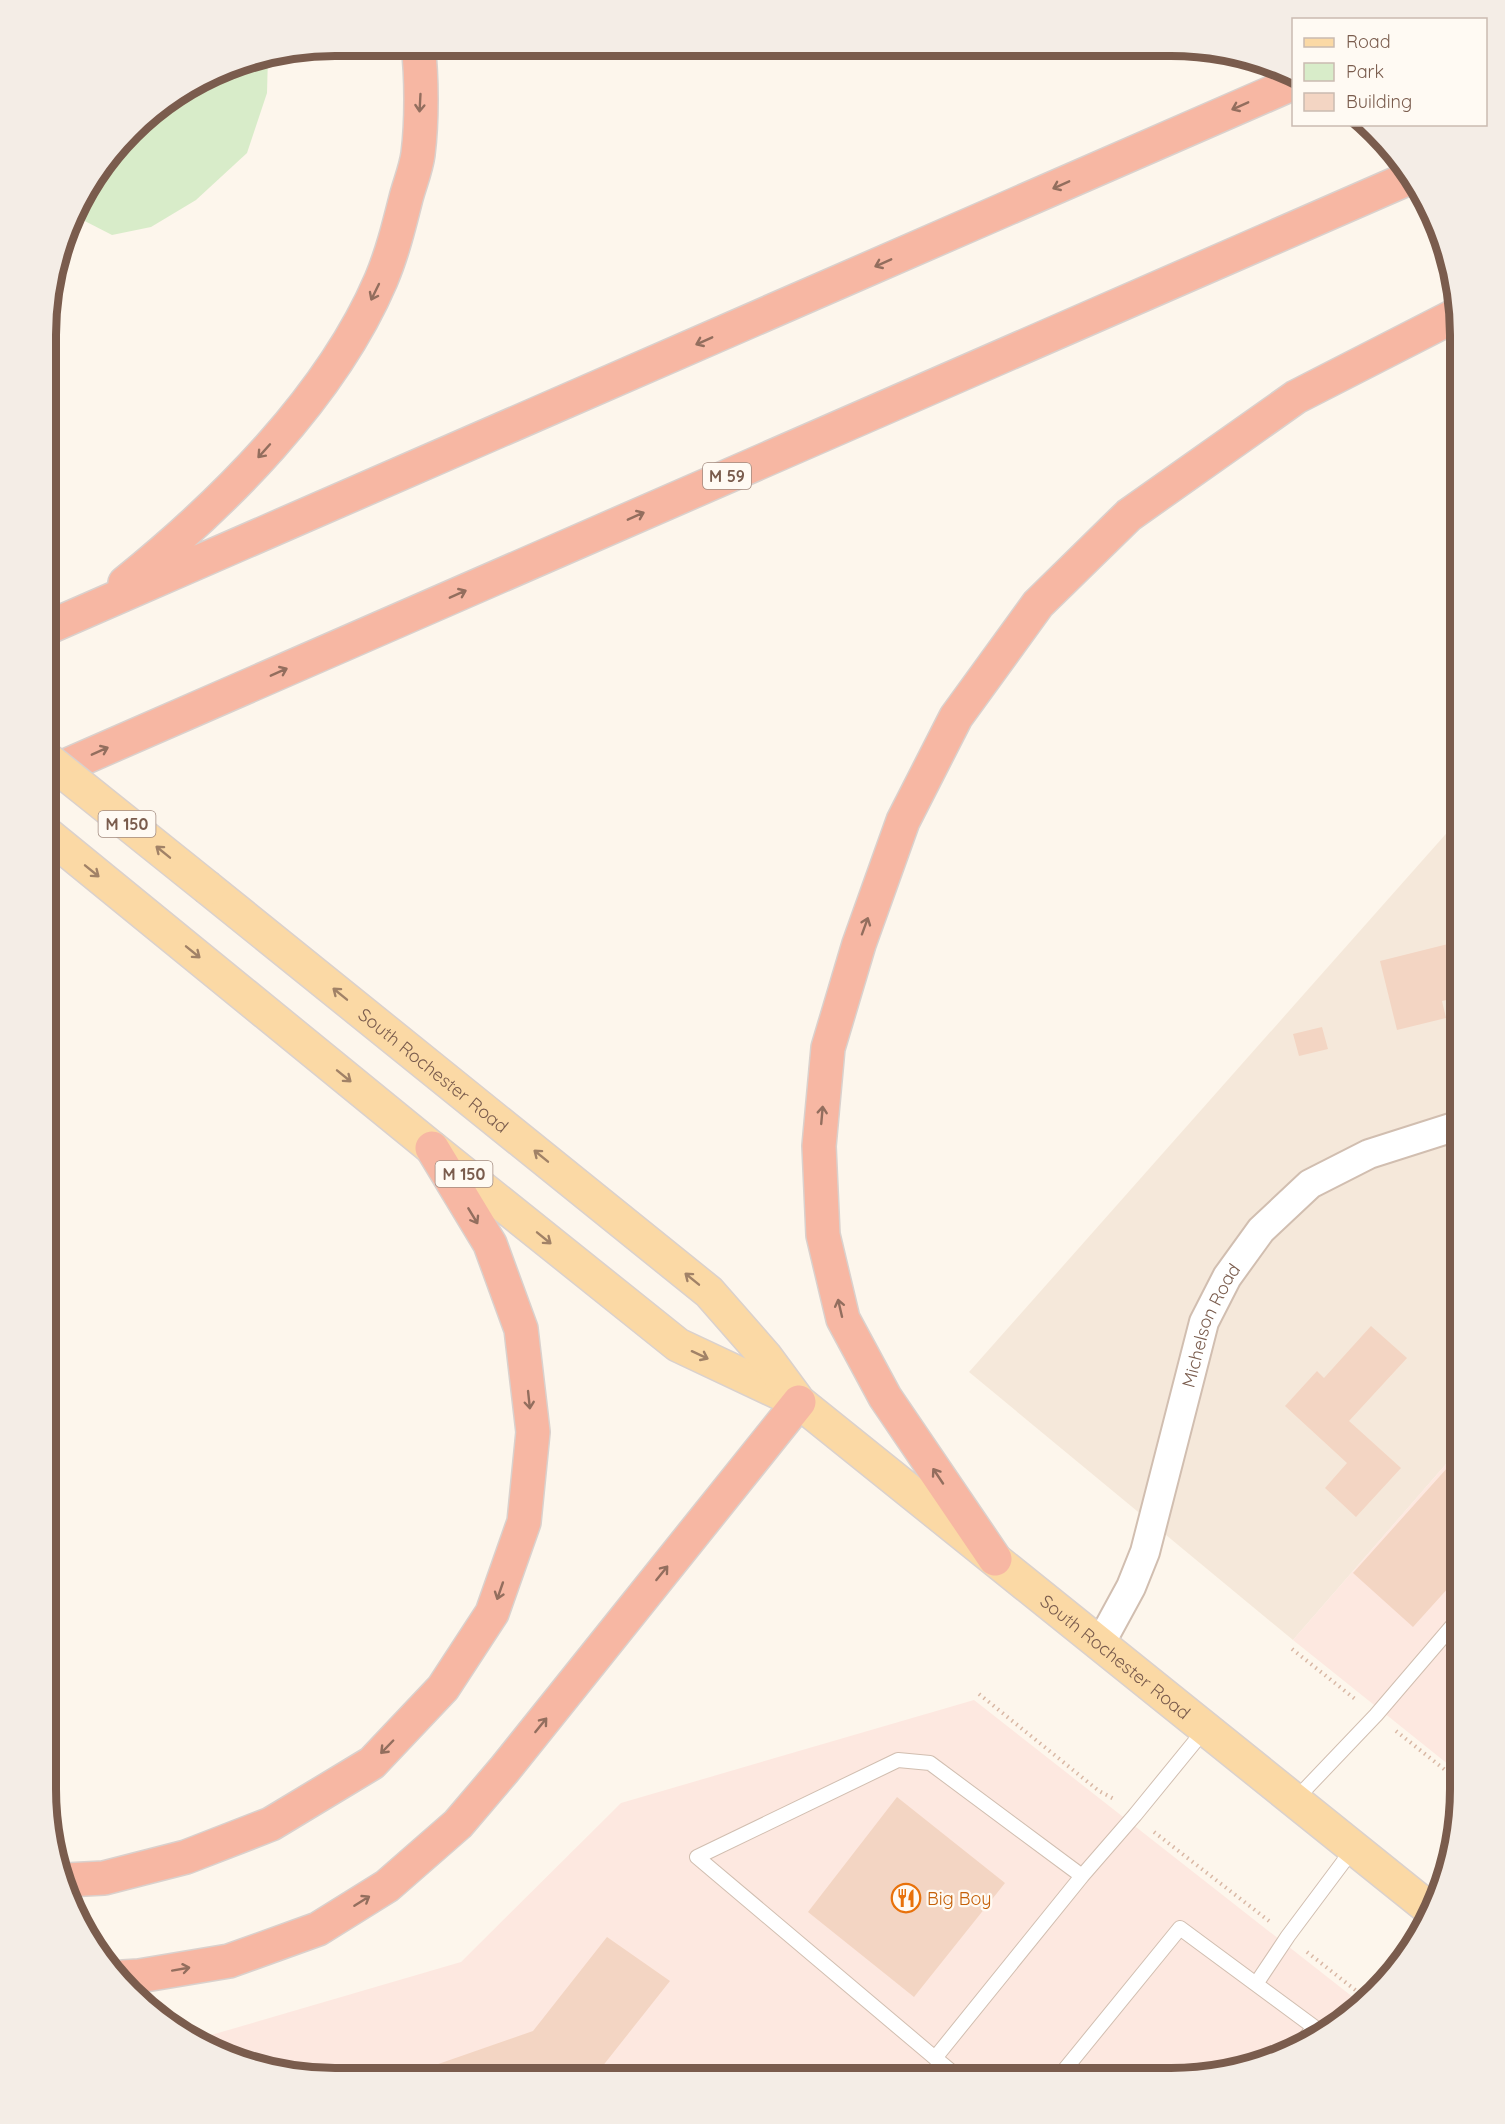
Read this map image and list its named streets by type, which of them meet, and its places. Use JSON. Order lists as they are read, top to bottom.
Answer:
{
  "streets": {
    "highway": ["M 59"],
    "main road": ["M 150", "South Rochester Road"],
    "street": ["Michelson Road"]
  },
  "crossings": [
    ["South Rochester Road", "Michelson Road"]
  ],
  "places": {
    "restaurant": ["Big Boy"]
  },
  "legend": ["Road", "Park", "Building"]
}
